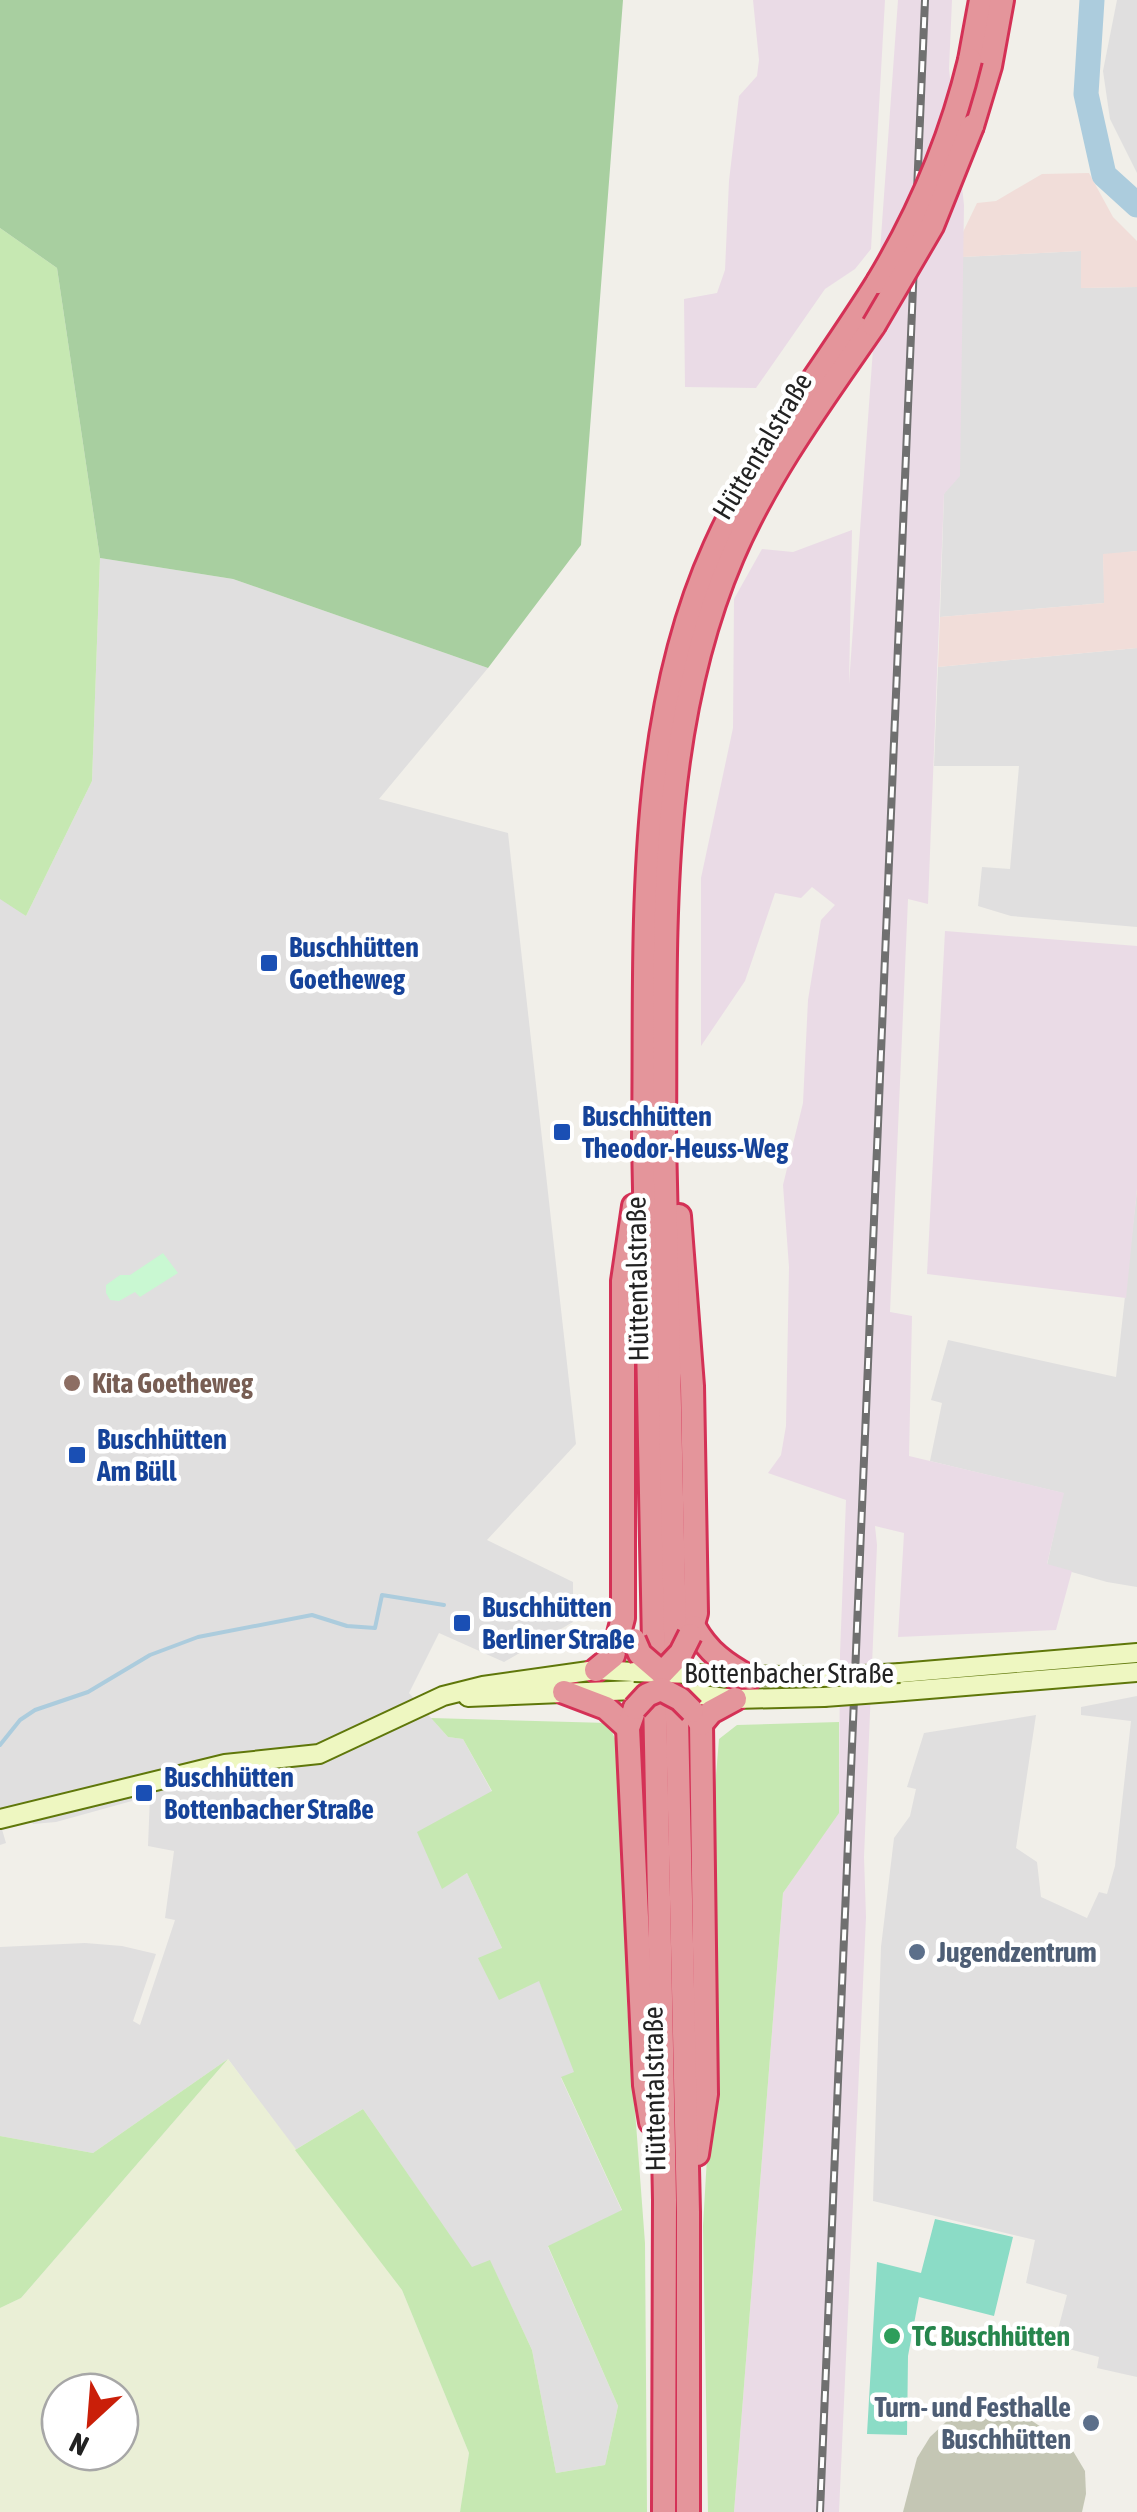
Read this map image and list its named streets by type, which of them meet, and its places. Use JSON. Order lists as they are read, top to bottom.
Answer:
{
  "streets": {
    "highway": ["Hüttentalstraße"],
    "street": ["Bottenbacher Straße"]
  },
  "places": {
    "transit": [
      "Buschhütten Goetheweg",
      "Buschhütten Theodor-Heuss-Weg",
      "Buschhütten Am Büll",
      "Buschhütten Berliner Straße",
      "Buschhütten Bottenbacher Straße"
    ],
    "other": [
      "Kita Goetheweg",
      "Jugendzentrum",
      "TC Buschhütten",
      "Turn- und Festhalle Buschhütten"
    ]
  },
  "north": "bottom left"
}
